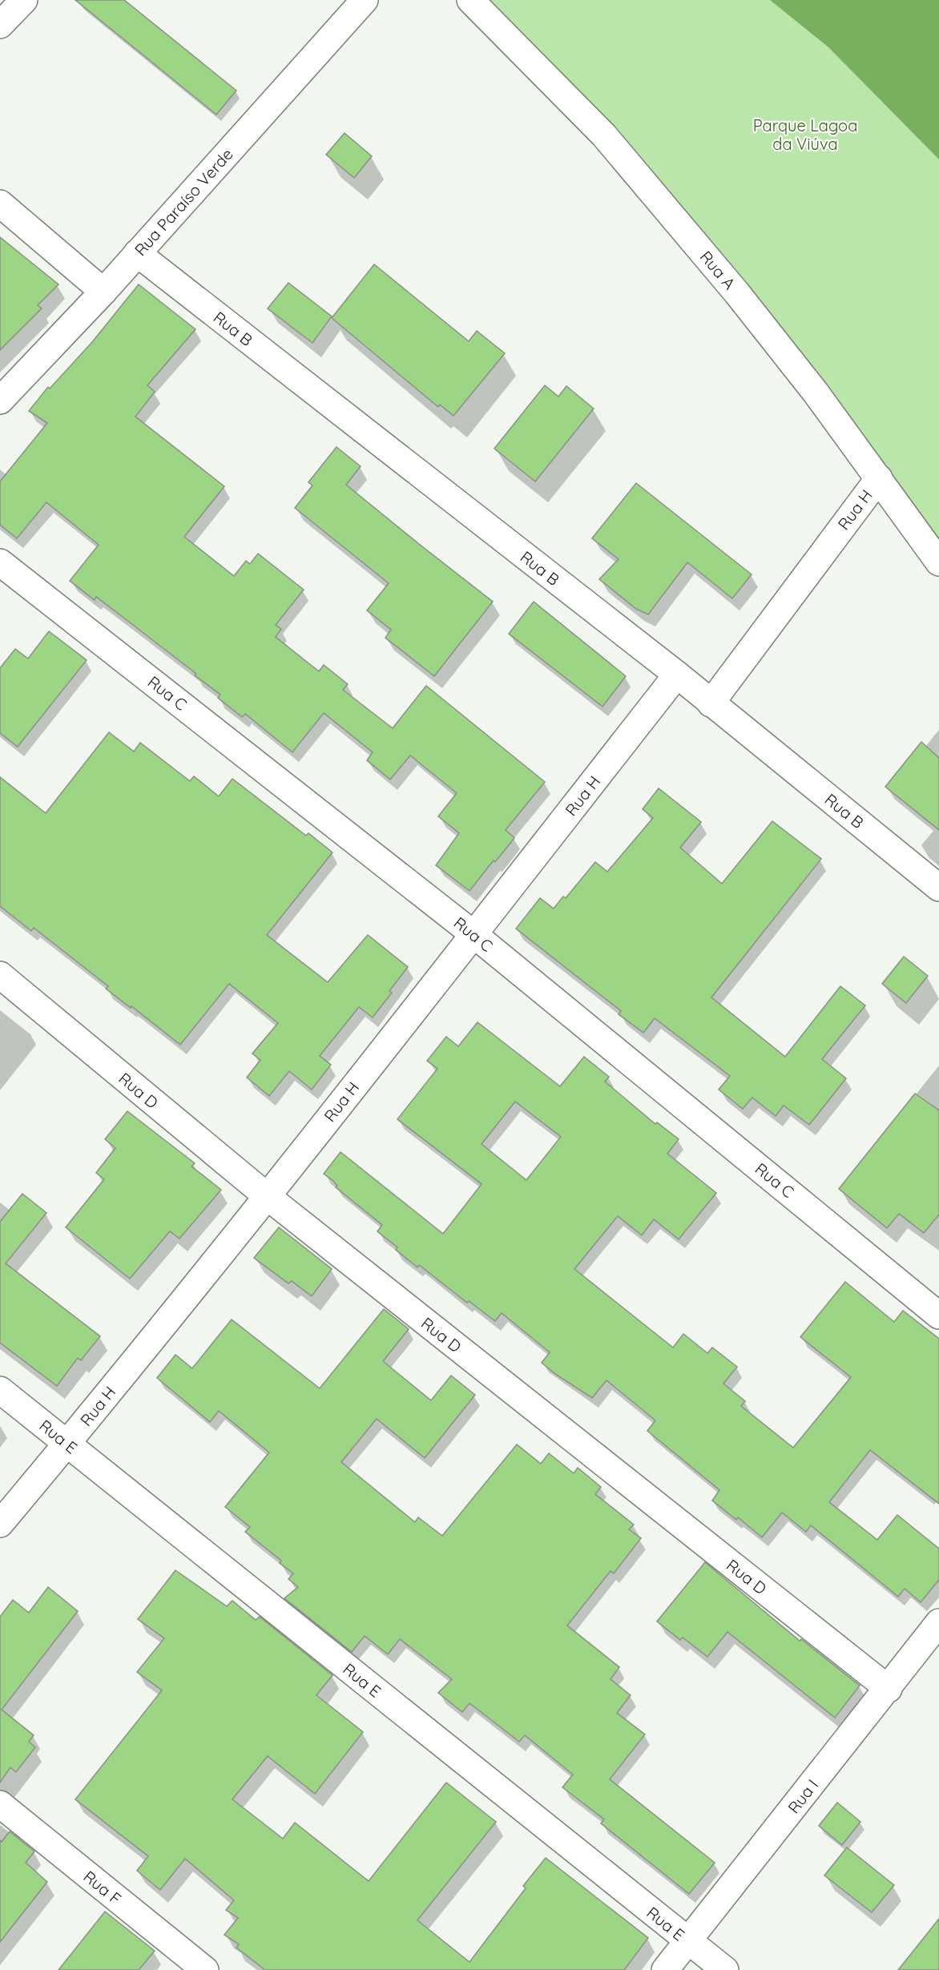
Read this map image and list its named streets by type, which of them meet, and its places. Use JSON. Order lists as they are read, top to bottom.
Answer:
{
  "streets": {
    "street": [
      "Rua Paraíso Verde",
      "Rua A",
      "Rua B",
      "Rua H",
      "Rua C",
      "Rua D",
      "Rua E",
      "Rua I",
      "Rua F"
    ]
  },
  "crossings": [
    ["Rua Paraíso Verde", "Rua B"],
    ["Rua A", "Rua H"],
    ["Rua B", "Rua H"],
    ["Rua H", "Rua C"],
    ["Rua H", "Rua D"],
    ["Rua H", "Rua E"],
    ["Rua D", "Rua I"],
    ["Rua E", "Rua I"]
  ],
  "parks": ["Parque Lagoa da Viúva"]
}
